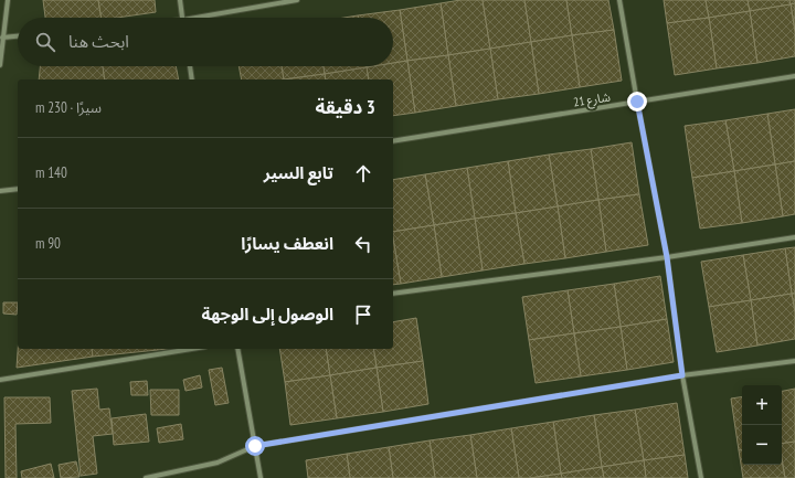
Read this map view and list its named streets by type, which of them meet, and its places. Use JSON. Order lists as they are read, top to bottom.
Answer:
{
  "streets": {
    "street": ["شارع 21"]
  },
  "page": {
    "search": "ابحث هنا",
    "heading": ["3 دقيقة", "سيرًا · 230 m"],
    "list": [
      ["تابع السير", "140 m"],
      ["انعطف يسارًا", "90 m"],
      "الوصول إلى الوجهة"
    ],
    "map_buttons": ["+", "−"]
  }
}
